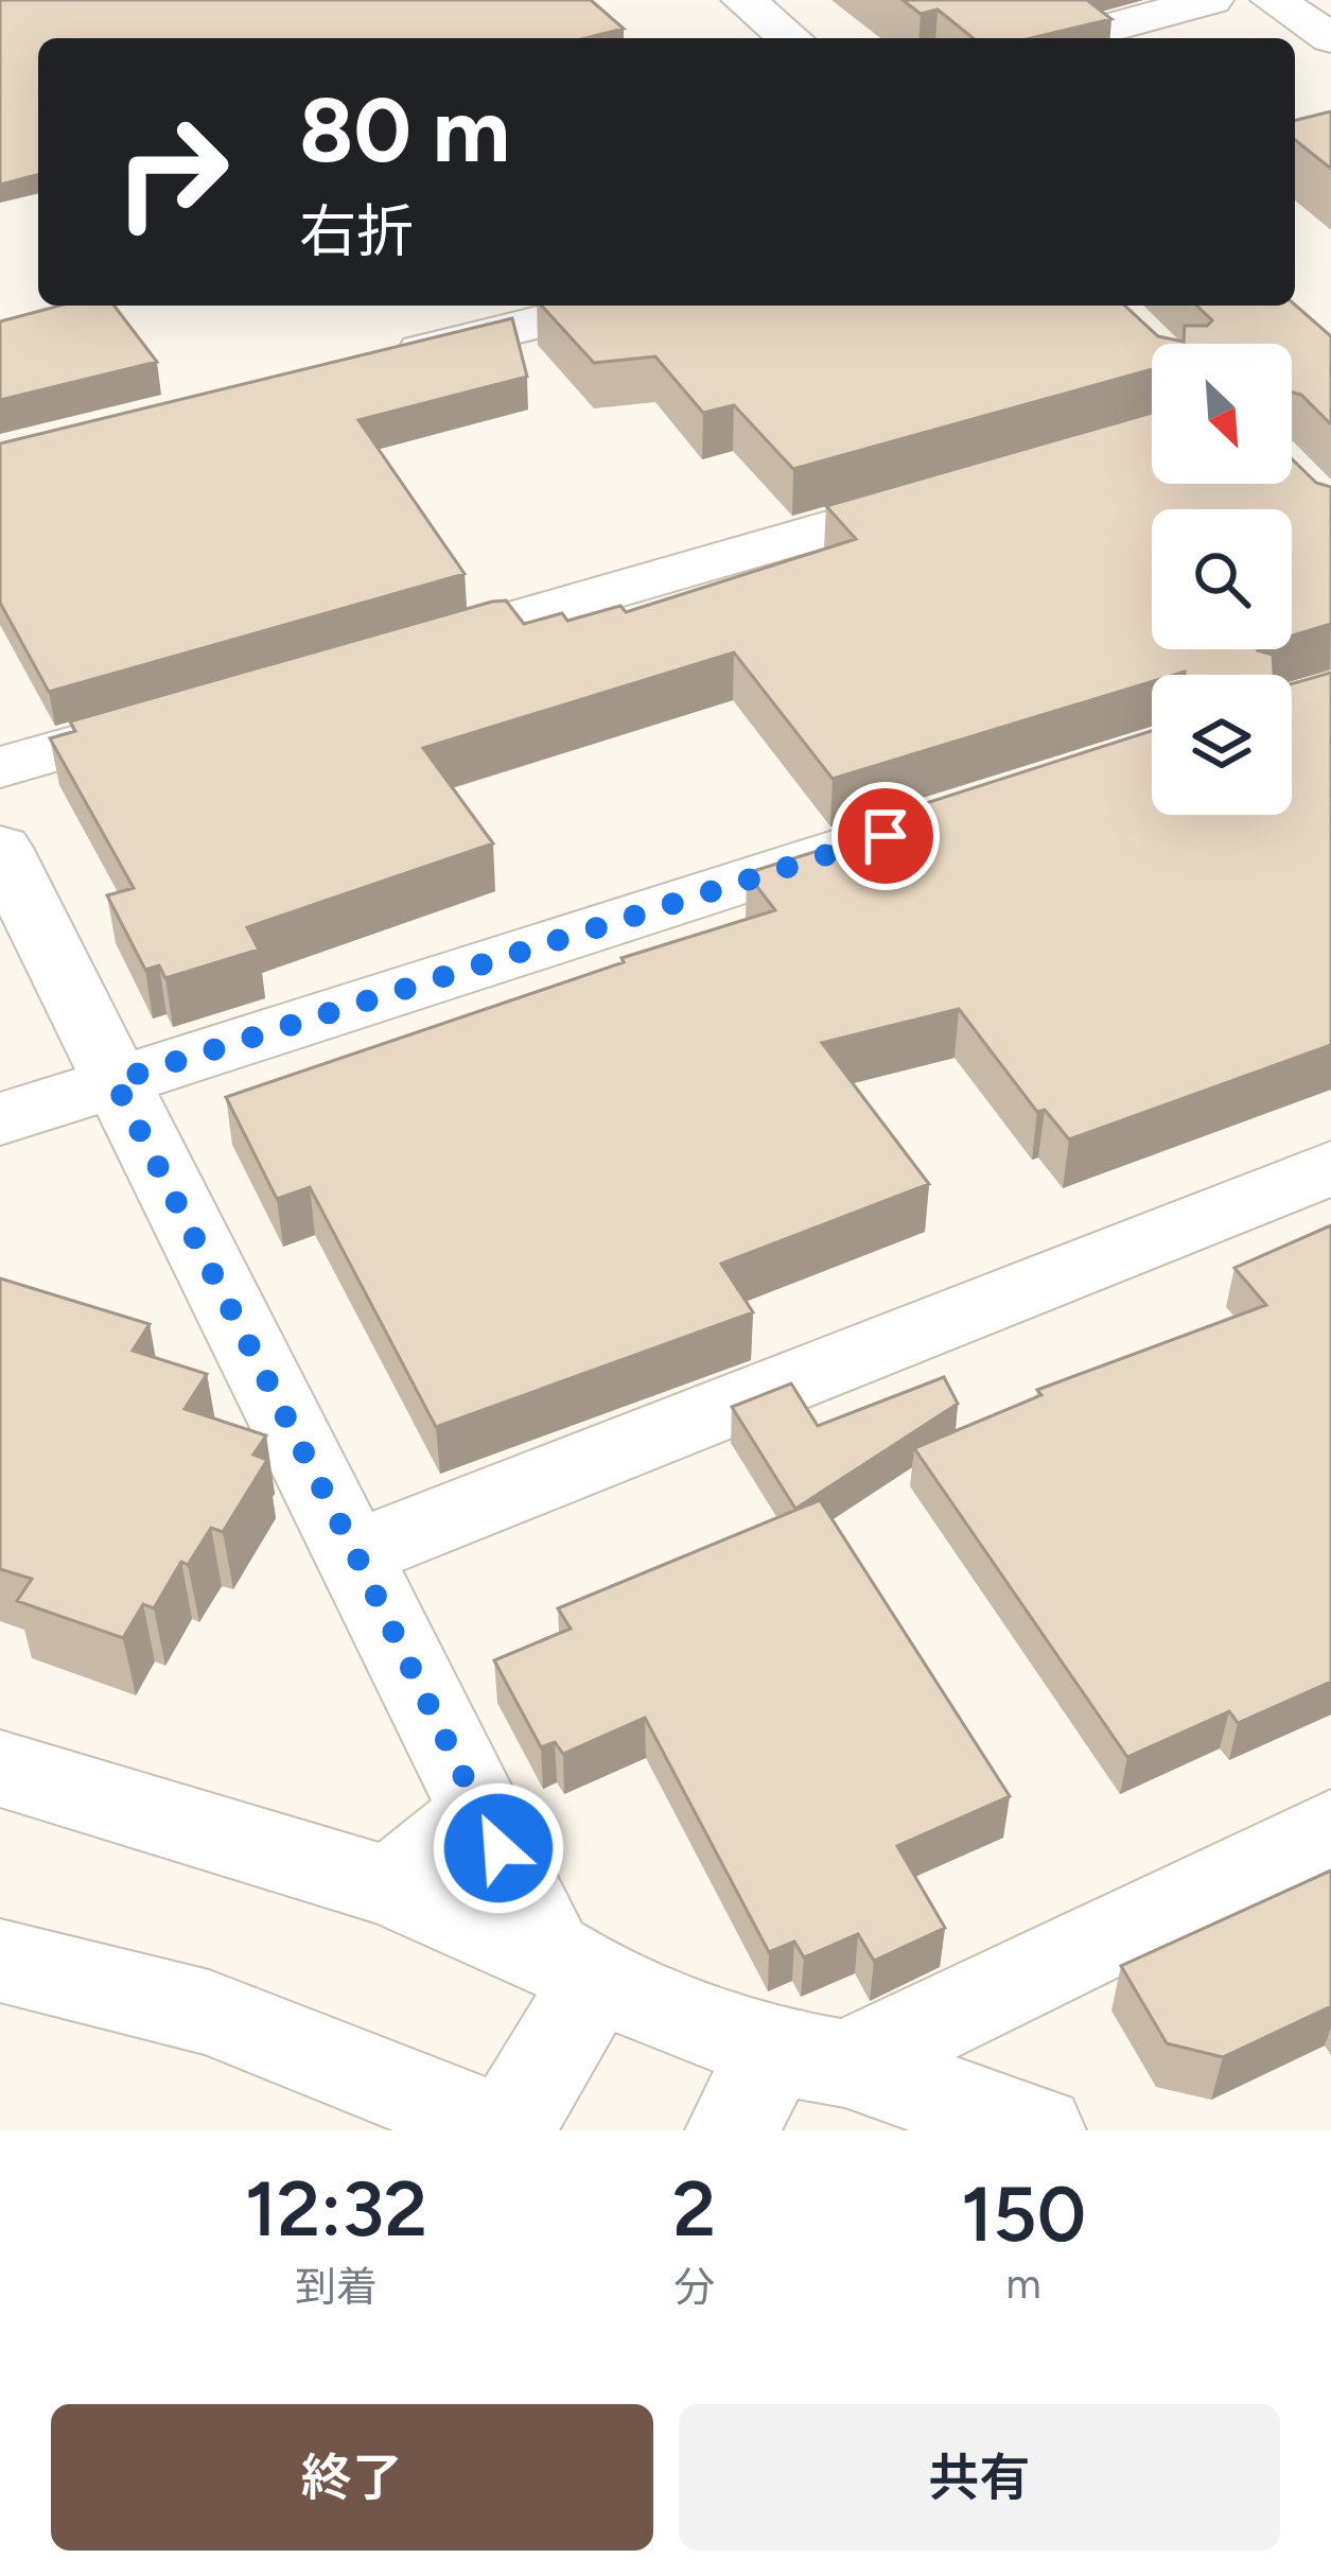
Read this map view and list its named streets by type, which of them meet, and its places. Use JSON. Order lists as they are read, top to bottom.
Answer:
{
  "north": "bottom right",
  "page": {
    "turn": ["80 m", "右折"],
    "eta": [
      "12:32",
      "到着",
      "2",
      "分",
      "150",
      "m"
    ],
    "buttons": ["終了", "共有"]
  }
}
